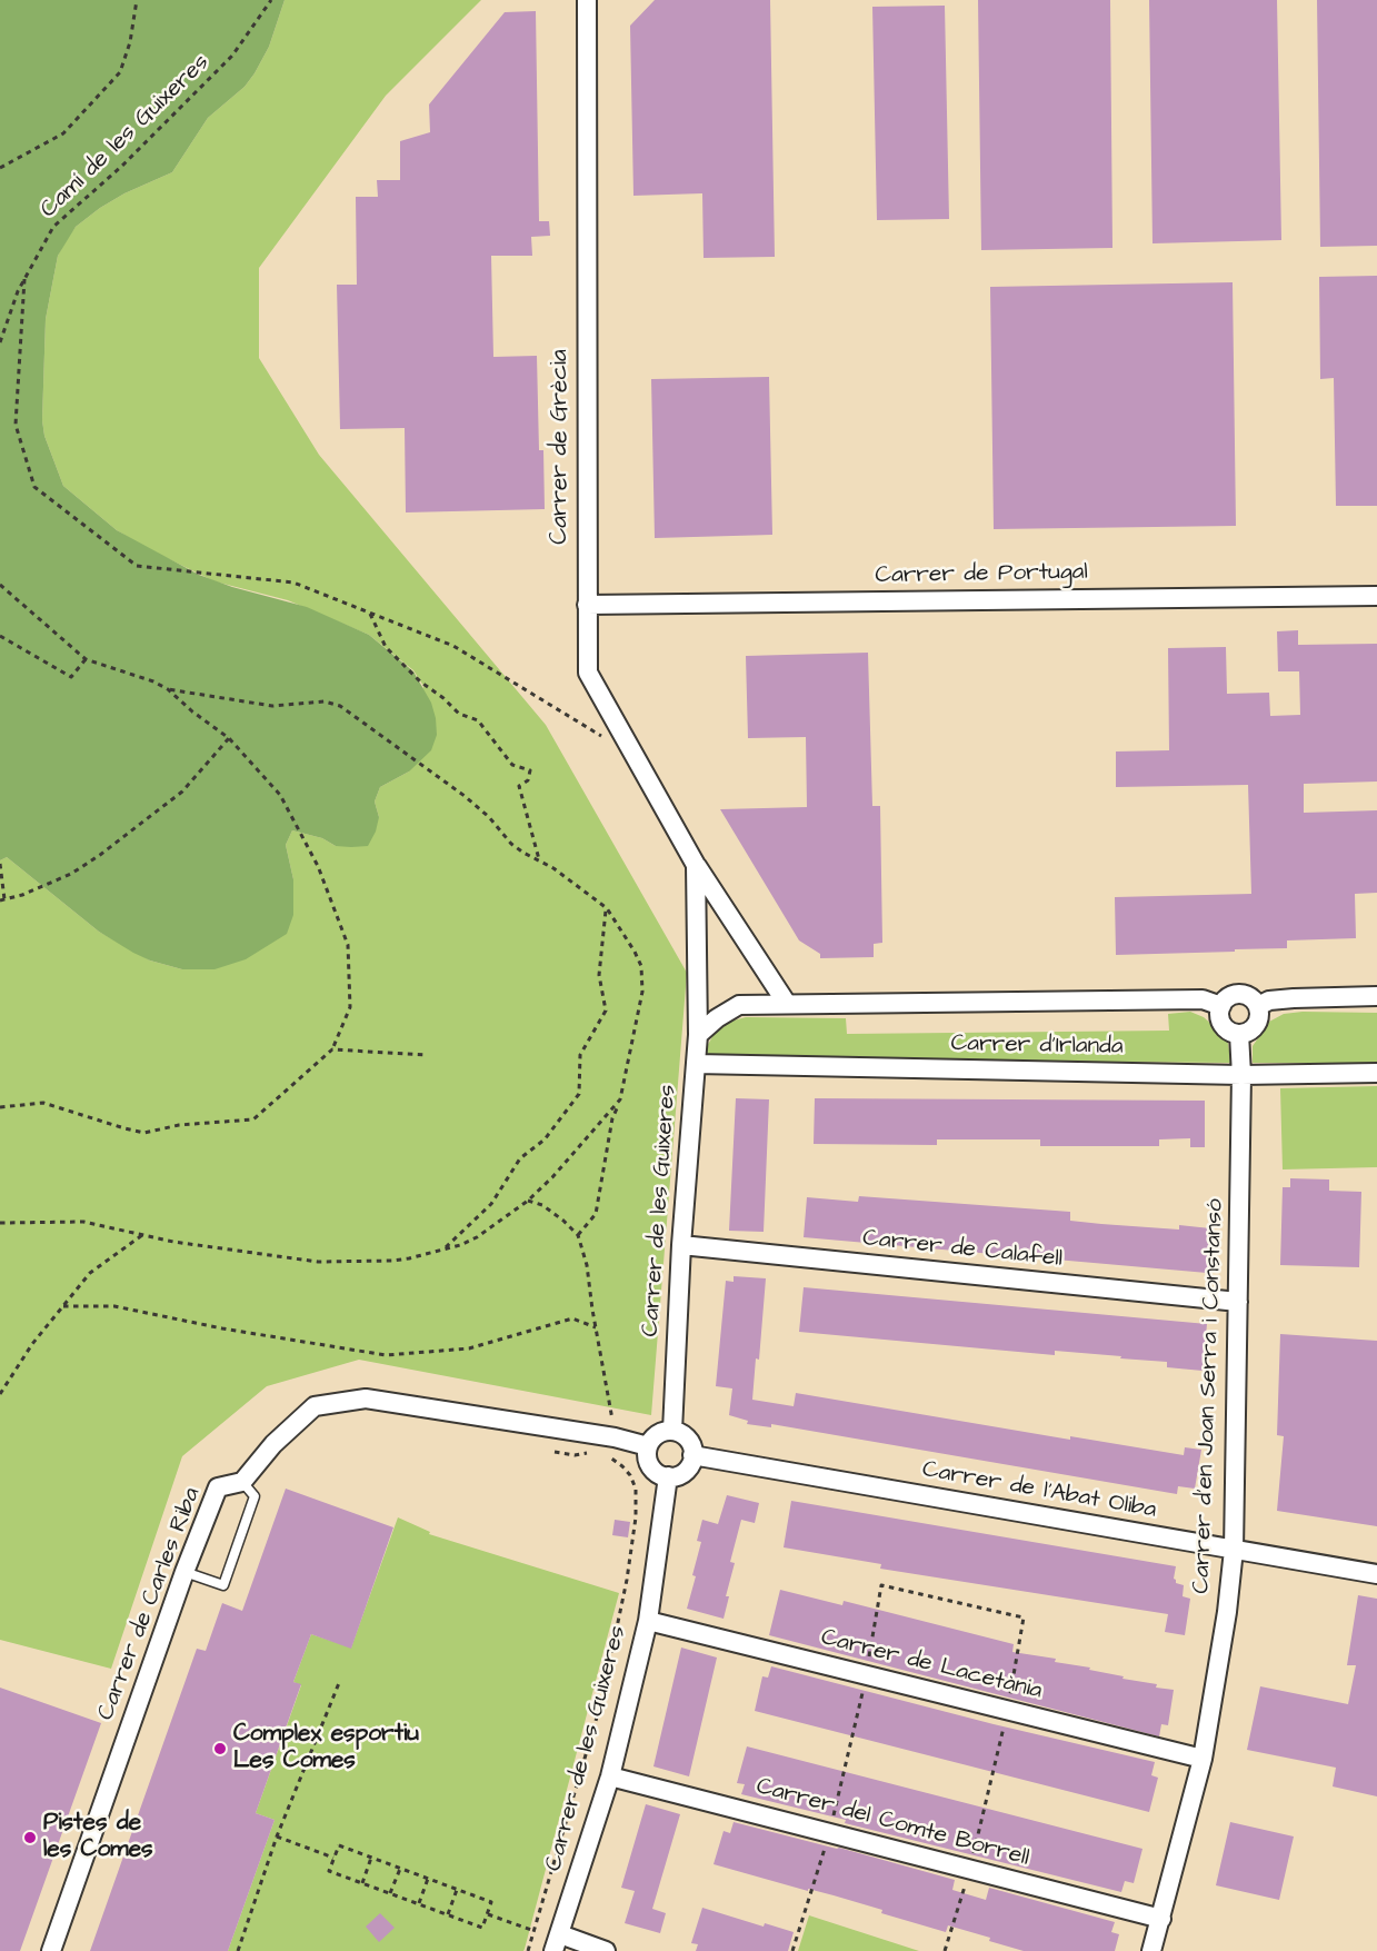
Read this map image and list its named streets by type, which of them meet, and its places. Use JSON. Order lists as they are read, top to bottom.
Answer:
{
  "streets": {
    "street": [
      "Carrer de Grècia",
      "Carrer de Portugal",
      "Carrer d'Irlanda",
      "Carrer de les Guixeres",
      "Carrer de Calafell",
      "Carrer d'en Joan Serra i Constansó",
      "Carrer de l'Abat Oliba",
      "Carrer de Carles Riba",
      "Carrer de Lacetània",
      "Carrer del Comte Borrell"
    ],
    "path": ["Camí de les Guixeres"]
  },
  "crossings": [
    ["Carrer de Grècia", "Carrer de Portugal"],
    ["Carrer de Grècia", "Carrer d'Irlanda"],
    ["Carrer de Grècia", "Carrer de les Guixeres"],
    ["Carrer d'Irlanda", "Carrer de les Guixeres"],
    ["Carrer d'Irlanda", "Carrer d'en Joan Serra i Constansó"],
    ["Carrer de les Guixeres", "Carrer de Calafell"],
    ["Carrer de les Guixeres", "Carrer de l'Abat Oliba"],
    ["Carrer de les Guixeres", "Carrer de Carles Riba"],
    ["Carrer de les Guixeres", "Carrer de Lacetània"],
    ["Carrer de les Guixeres", "Carrer del Comte Borrell"],
    ["Carrer de Calafell", "Carrer d'en Joan Serra i Constansó"],
    ["Carrer d'en Joan Serra i Constansó", "Carrer de l'Abat Oliba"],
    ["Carrer d'en Joan Serra i Constansó", "Carrer de Lacetània"],
    ["Carrer d'en Joan Serra i Constansó", "Carrer del Comte Borrell"],
    ["Carrer de l'Abat Oliba", "Carrer de Carles Riba"]
  ],
  "places": ["Complex esportiu Les Comes", "Pistes de les Comes"]
}
